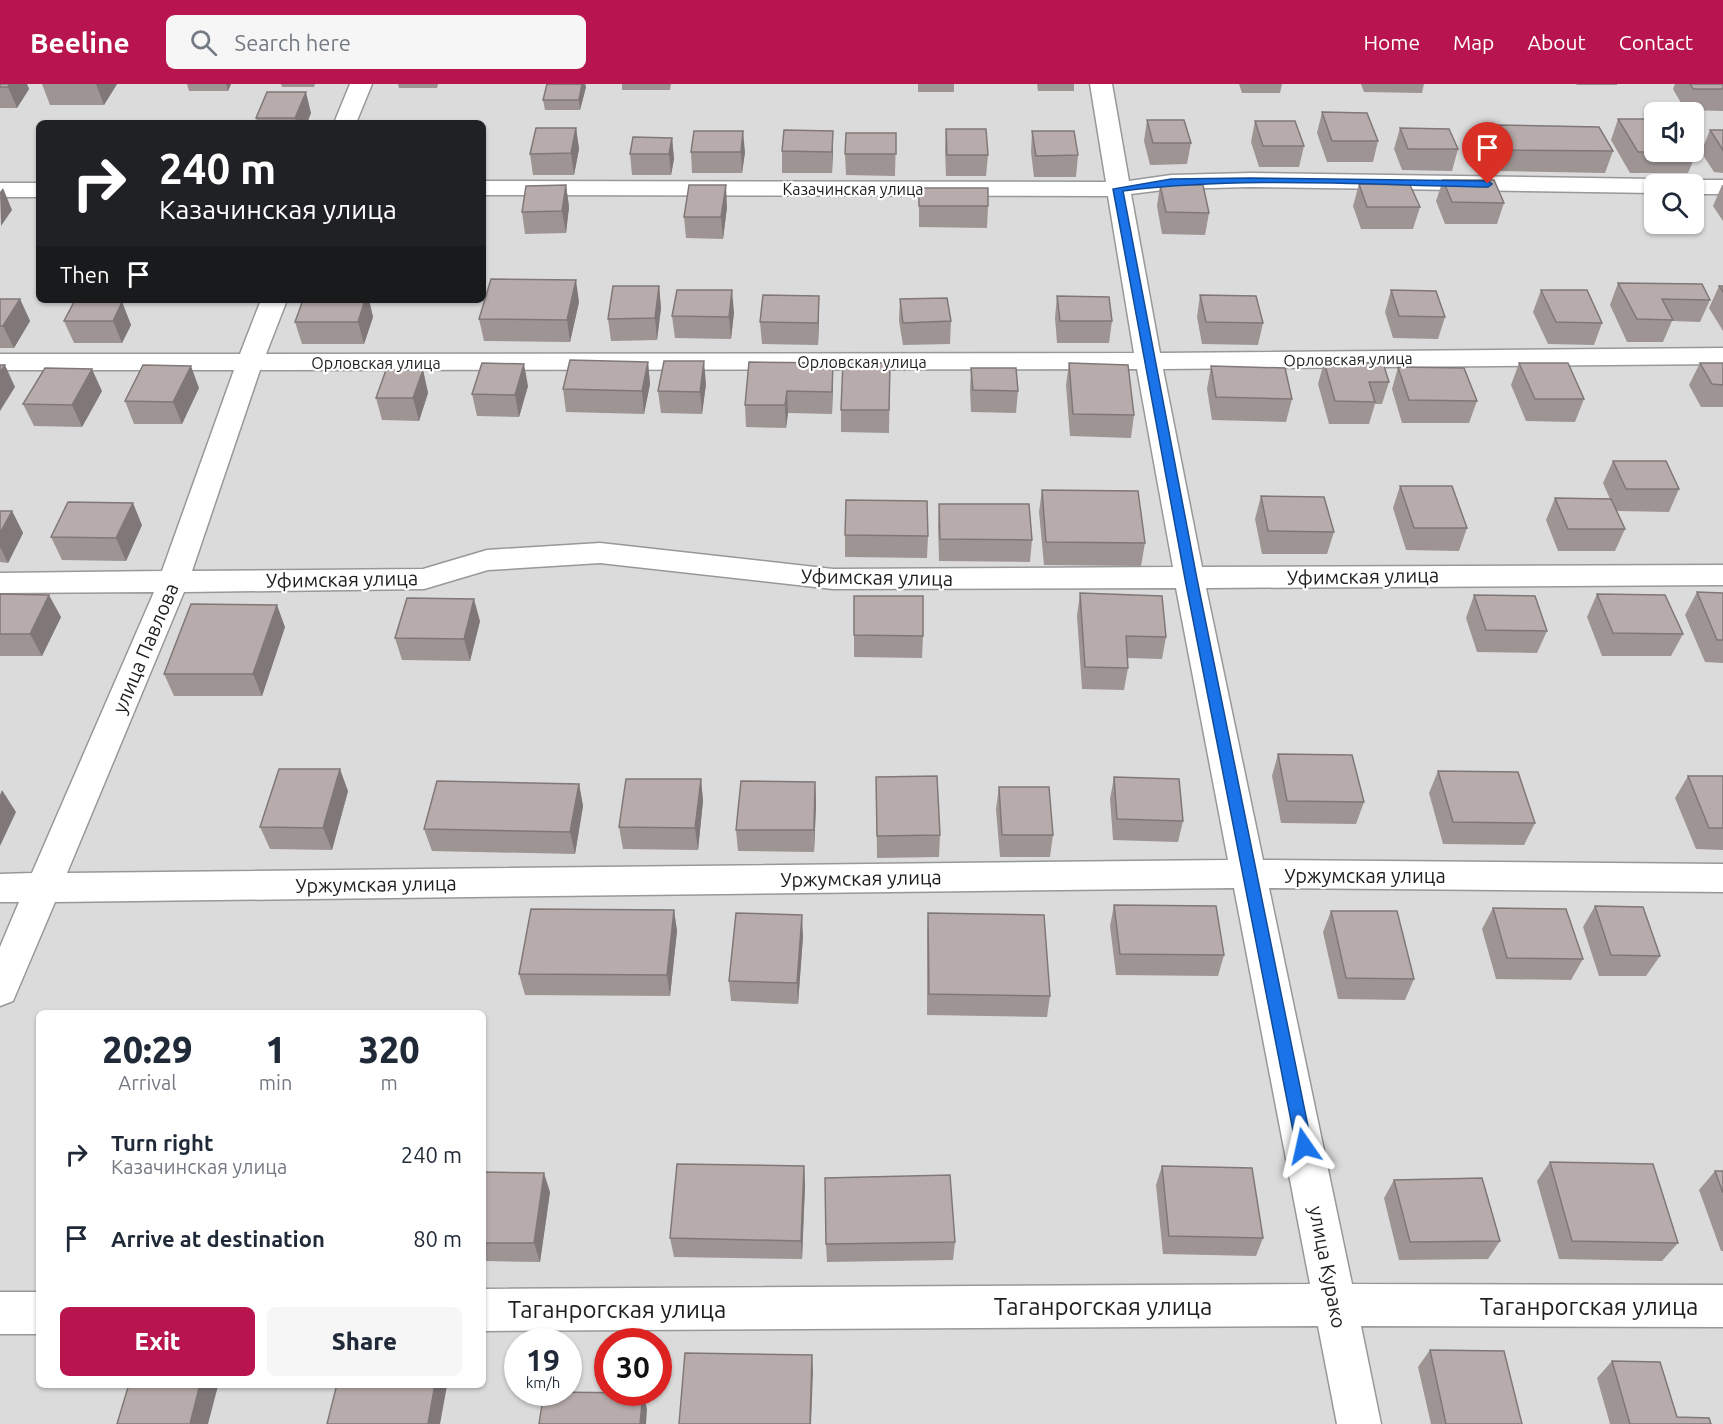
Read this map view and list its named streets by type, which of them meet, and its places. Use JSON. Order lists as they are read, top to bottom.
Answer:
{
  "streets": {
    "street": [
      "Казачинская улица",
      "Орловская улица",
      "Уфимская улица",
      "улица Павлова",
      "Уржумская улица",
      "улица Курако",
      "Таганрогская улица"
    ]
  },
  "crossings": [
    ["Казачинская улица", "улица Курако"],
    ["Орловская улица", "улица Павлова"],
    ["Орловская улица", "улица Курако"],
    ["Уфимская улица", "улица Павлова"],
    ["Уфимская улица", "улица Курако"],
    ["улица Павлова", "Уржумская улица"],
    ["Уржумская улица", "улица Курако"],
    ["улица Курако", "Таганрогская улица"]
  ],
  "page": {
    "header": "Beeline",
    "search": "Search here",
    "nav": [
      "Home",
      "Map",
      "About",
      "Contact"
    ],
    "turn": ["240 m", "Казачинская улица"],
    "then": "Then",
    "eta": [
      "20:29",
      "Arrival",
      "1",
      "min",
      "320",
      "m"
    ],
    "list": [
      {
        "name": "Turn right",
        "note": "Казачинская улица",
        "value": "240 m"
      },
      {
        "name": "Arrive at destination",
        "value": "80 m"
      }
    ],
    "buttons": ["Exit", "Share"],
    "speed": "19 km/h",
    "limit": "30"
  }
}
